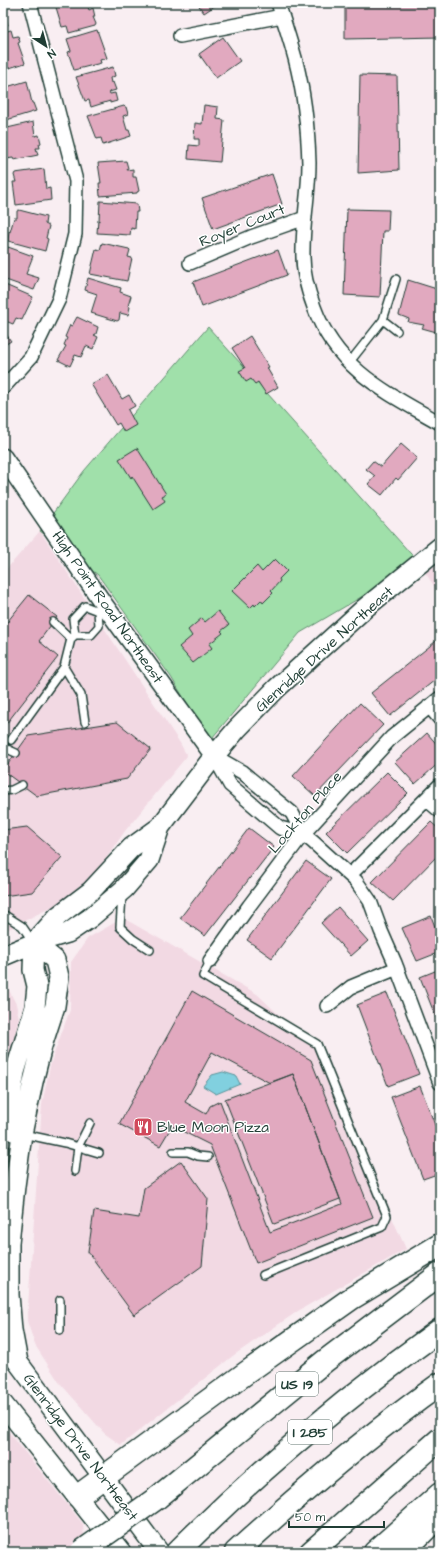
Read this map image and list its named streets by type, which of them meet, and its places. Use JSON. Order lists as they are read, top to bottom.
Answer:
{
  "streets": {
    "highway": ["US 19", "I 285"],
    "main road": ["Glenridge Drive Northeast"],
    "street": ["Royer Court", "High Point Road Northeast", "Lockton Place"]
  },
  "crossings": [
    ["High Point Road Northeast", "Glenridge Drive Northeast"]
  ],
  "places": {
    "restaurant": ["Blue Moon Pizza"]
  },
  "scale_bar": "50 m",
  "north": "bottom right"
}
